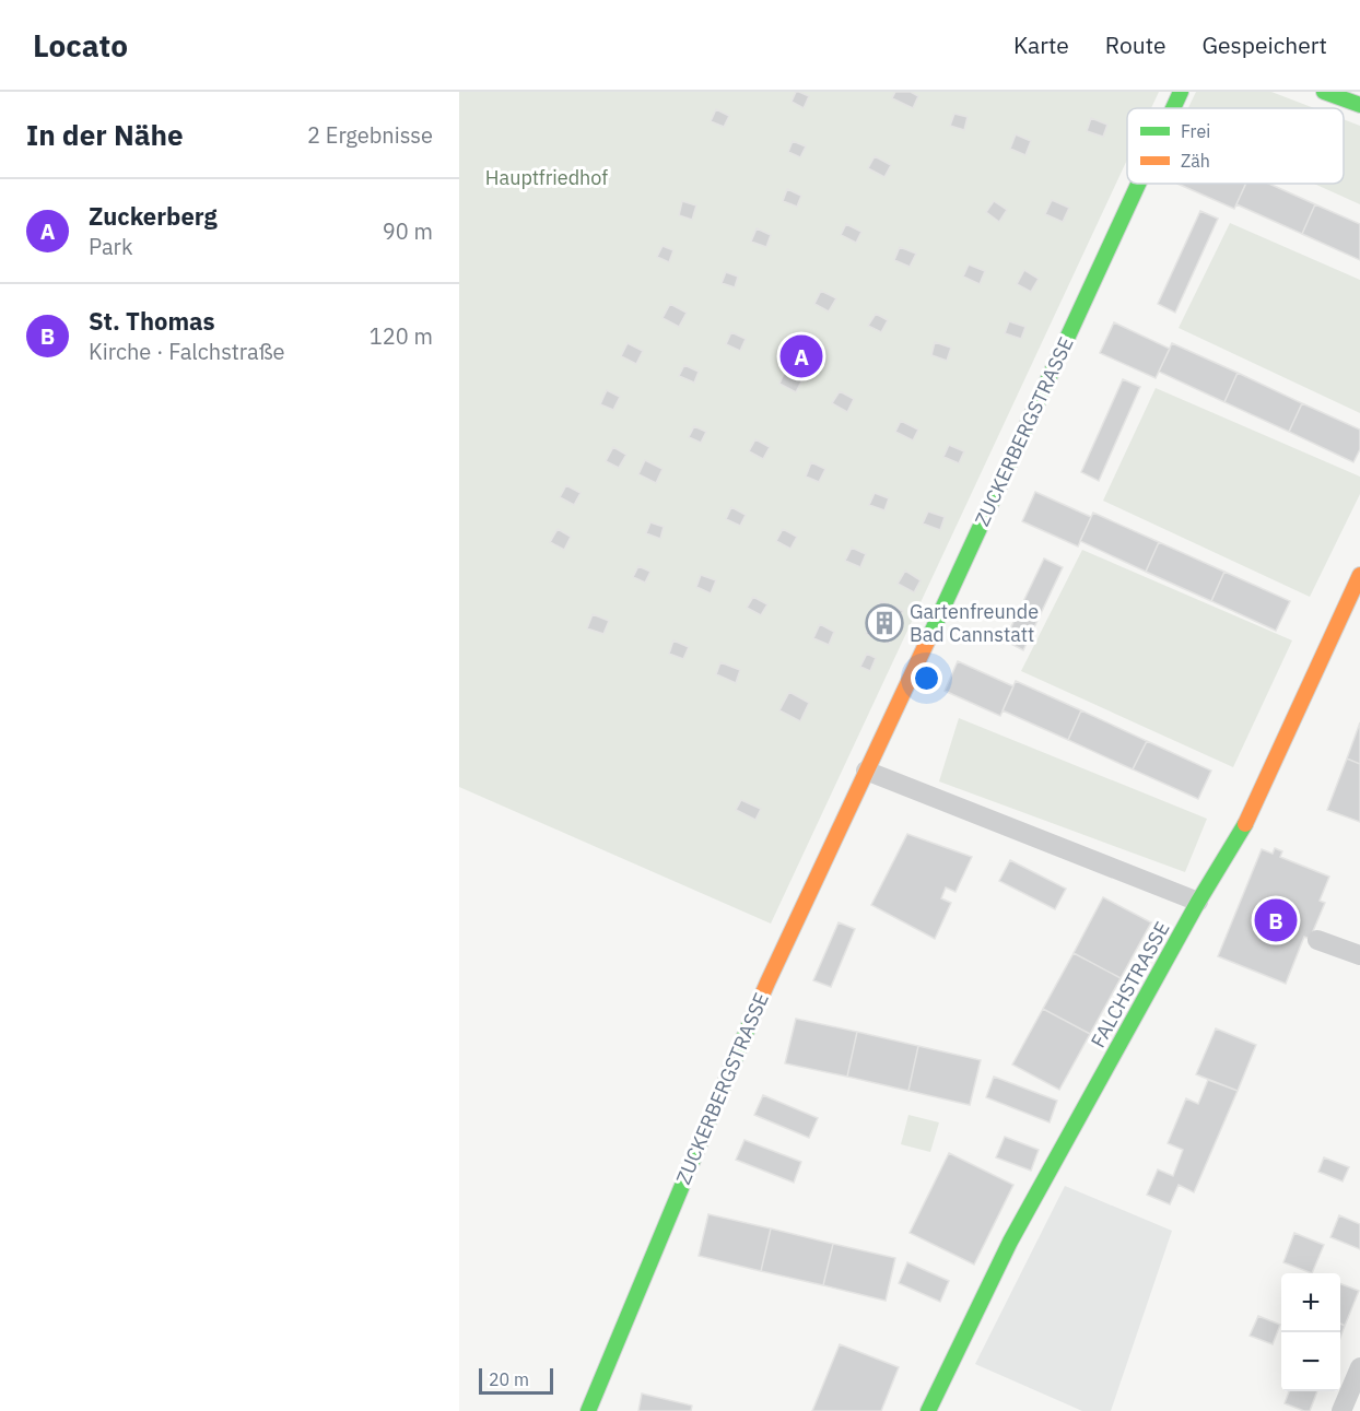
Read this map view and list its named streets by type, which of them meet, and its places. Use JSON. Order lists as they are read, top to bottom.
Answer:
{
  "streets": {
    "street": ["ZUCKERBERGSTRASSE", "FALCHSTRASSE"]
  },
  "parks": ["Hauptfriedhof"],
  "places": {
    "building": ["Gartenfreunde Bad Cannstatt"]
  },
  "legend": ["Frei", "Zäh"],
  "scale_bar": "20 m",
  "page": {
    "header": "Locato",
    "nav": ["Karte", "Route", "Gespeichert"],
    "heading": ["In der Nähe", "2 Ergebnisse"],
    "list": [
      {
        "mark": "A",
        "name": "Zuckerberg",
        "note": "Park",
        "value": "90 m"
      },
      {
        "mark": "B",
        "name": "St. Thomas",
        "note": "Kirche · Falchstraße",
        "value": "120 m"
      }
    ],
    "pins": ["A", "B"],
    "map_buttons": ["+", "−"],
    "scale": "20 m"
  }
}
